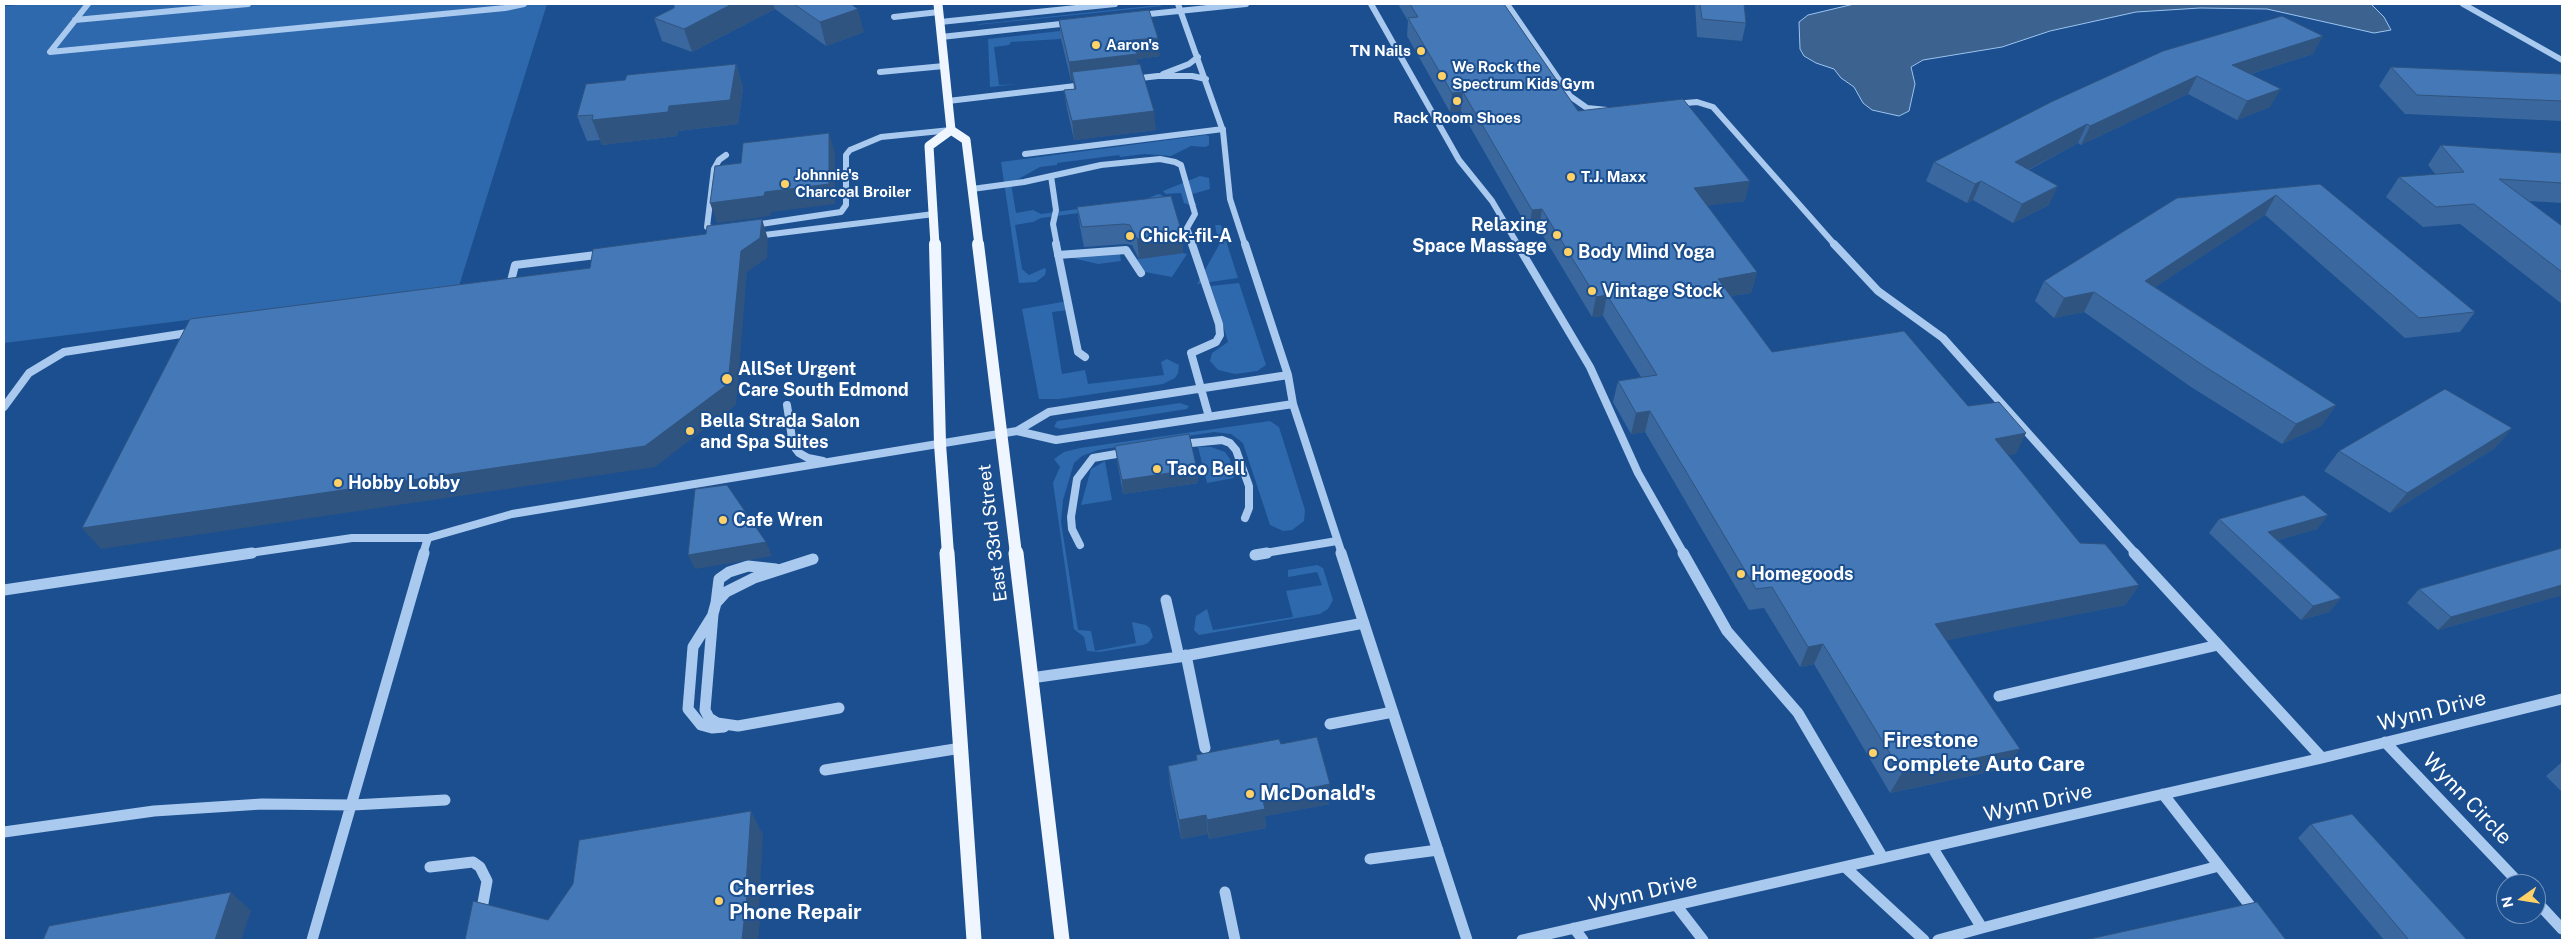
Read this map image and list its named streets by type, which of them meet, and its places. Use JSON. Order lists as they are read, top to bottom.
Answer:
{
  "streets": {
    "main road": ["East 33rd Street"],
    "street": ["Wynn Drive", "Wynn Circle"]
  },
  "crossings": [
    ["Wynn Drive", "Wynn Circle"]
  ],
  "places": [
    "Aaron's",
    "TN Nails",
    "We Rock the Spectrum Kids Gym",
    "Rack Room Shoes",
    "T.J. Maxx",
    "Johnnie's Charcoal Broiler",
    "Relaxing Space Massage",
    "Chick-fil-A",
    "Body Mind Yoga",
    "Vintage Stock",
    "AllSet Urgent Care South Edmond",
    "Bella Strada Salon and Spa Suites",
    "Taco Bell",
    "Hobby Lobby",
    "Cafe Wren",
    "Homegoods",
    "Firestone Complete Auto Care",
    "McDonald's",
    "Cherries Phone Repair"
  ],
  "north": "left"
}
